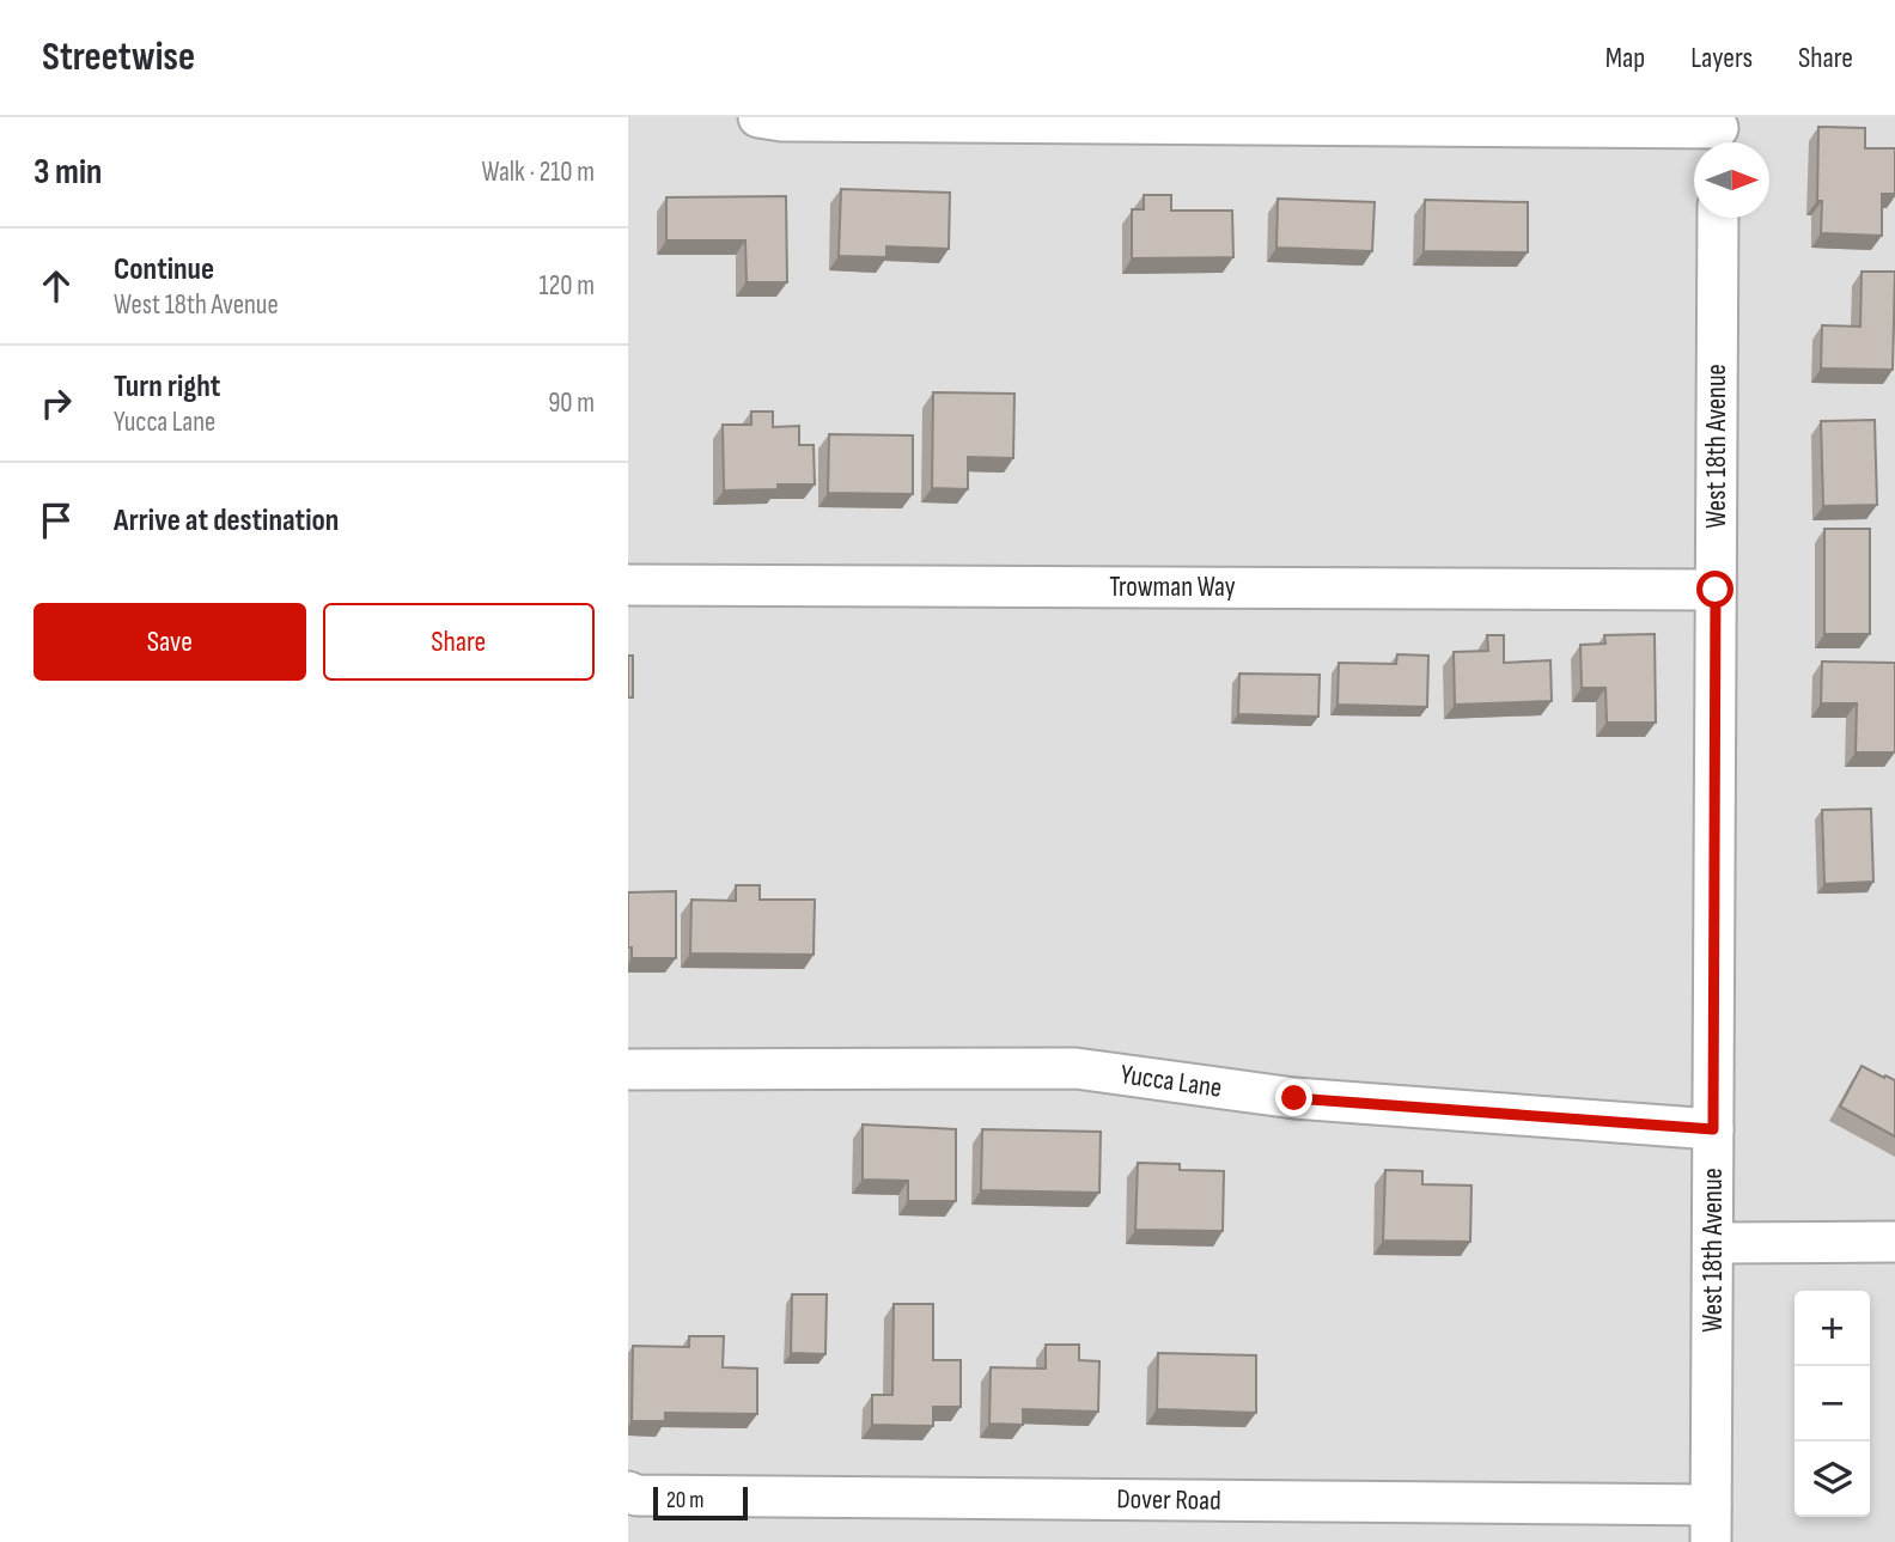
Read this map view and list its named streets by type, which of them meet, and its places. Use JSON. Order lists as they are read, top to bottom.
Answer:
{
  "streets": {
    "street": [
      "West 18th Avenue",
      "Trowman Way",
      "Yucca Lane",
      "Dover Road"
    ]
  },
  "crossings": [
    ["West 18th Avenue", "Trowman Way"],
    ["West 18th Avenue", "Yucca Lane"],
    ["West 18th Avenue", "Dover Road"]
  ],
  "scale_bar": "20 m",
  "north": "right",
  "page": {
    "header": "Streetwise",
    "nav": ["Map", "Layers", "Share"],
    "heading": ["3 min", "Walk · 210 m"],
    "list": [
      ["Continue", "West 18th Avenue", "120 m"],
      ["Turn right", "Yucca Lane", "90 m"],
      "Arrive at destination"
    ],
    "buttons": ["Save", "Share"],
    "map_buttons": ["+", "−"],
    "scale": "20 m"
  }
}
